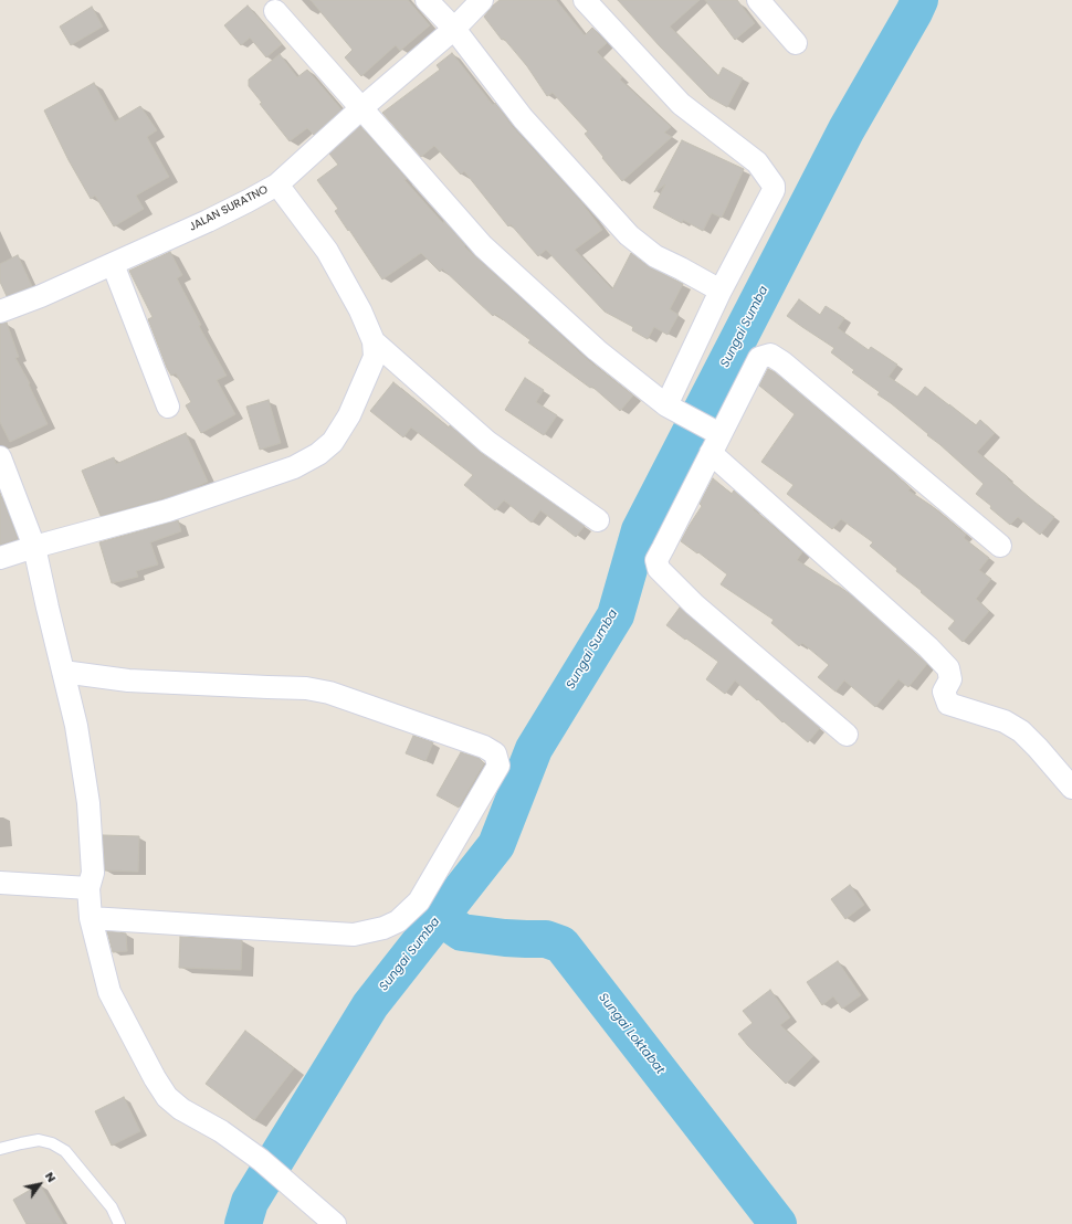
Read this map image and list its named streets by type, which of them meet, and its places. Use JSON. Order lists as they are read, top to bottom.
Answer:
{
  "streets": {
    "street": ["JALAN SURATNO"]
  },
  "water": ["Sungai Sumba", "Sungai Loktabat"],
  "north": "top right"
}
